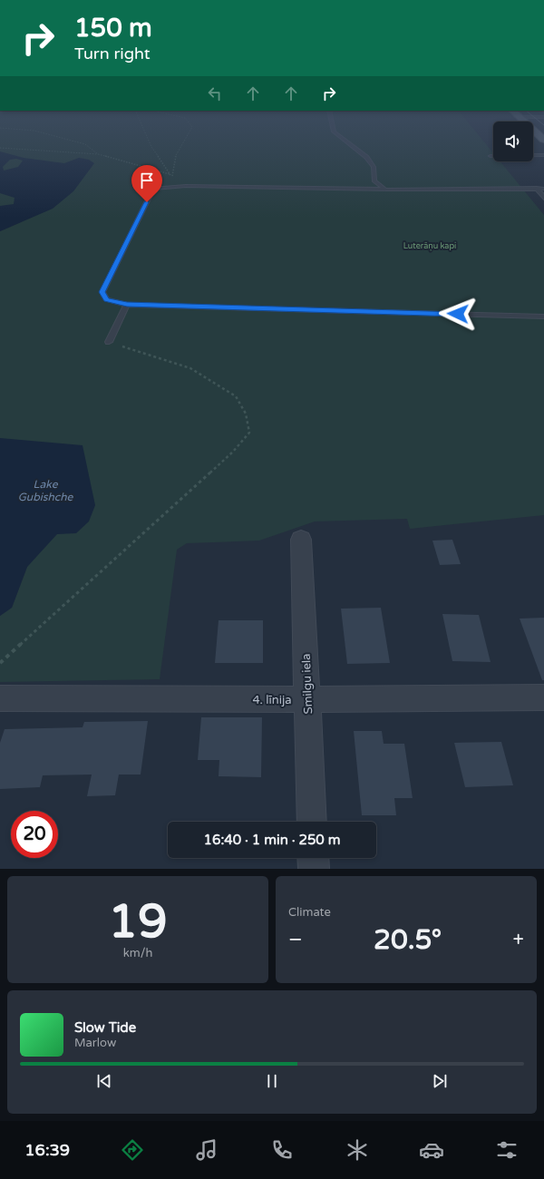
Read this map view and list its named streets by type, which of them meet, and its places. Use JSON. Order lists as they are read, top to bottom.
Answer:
{
  "streets": {
    "street": ["Smilgu iela", "4. līnija"]
  },
  "crossings": [
    ["Smilgu iela", "4. līnija"]
  ],
  "water": ["Lake Gubishche"],
  "parks": ["Luterāņu kapi"],
  "page": {
    "turn": ["150 m", "Turn right"],
    "limit": "20",
    "trip": "16:40 · 1 min · 250 m",
    "tile": [
      ["19", "km/h"],
      "Climate"
    ],
    "heat": ["−", "20.5°", "+"],
    "song": ["Slow Tide", "Marlow"],
    "tabs": "16:39"
  }
}
